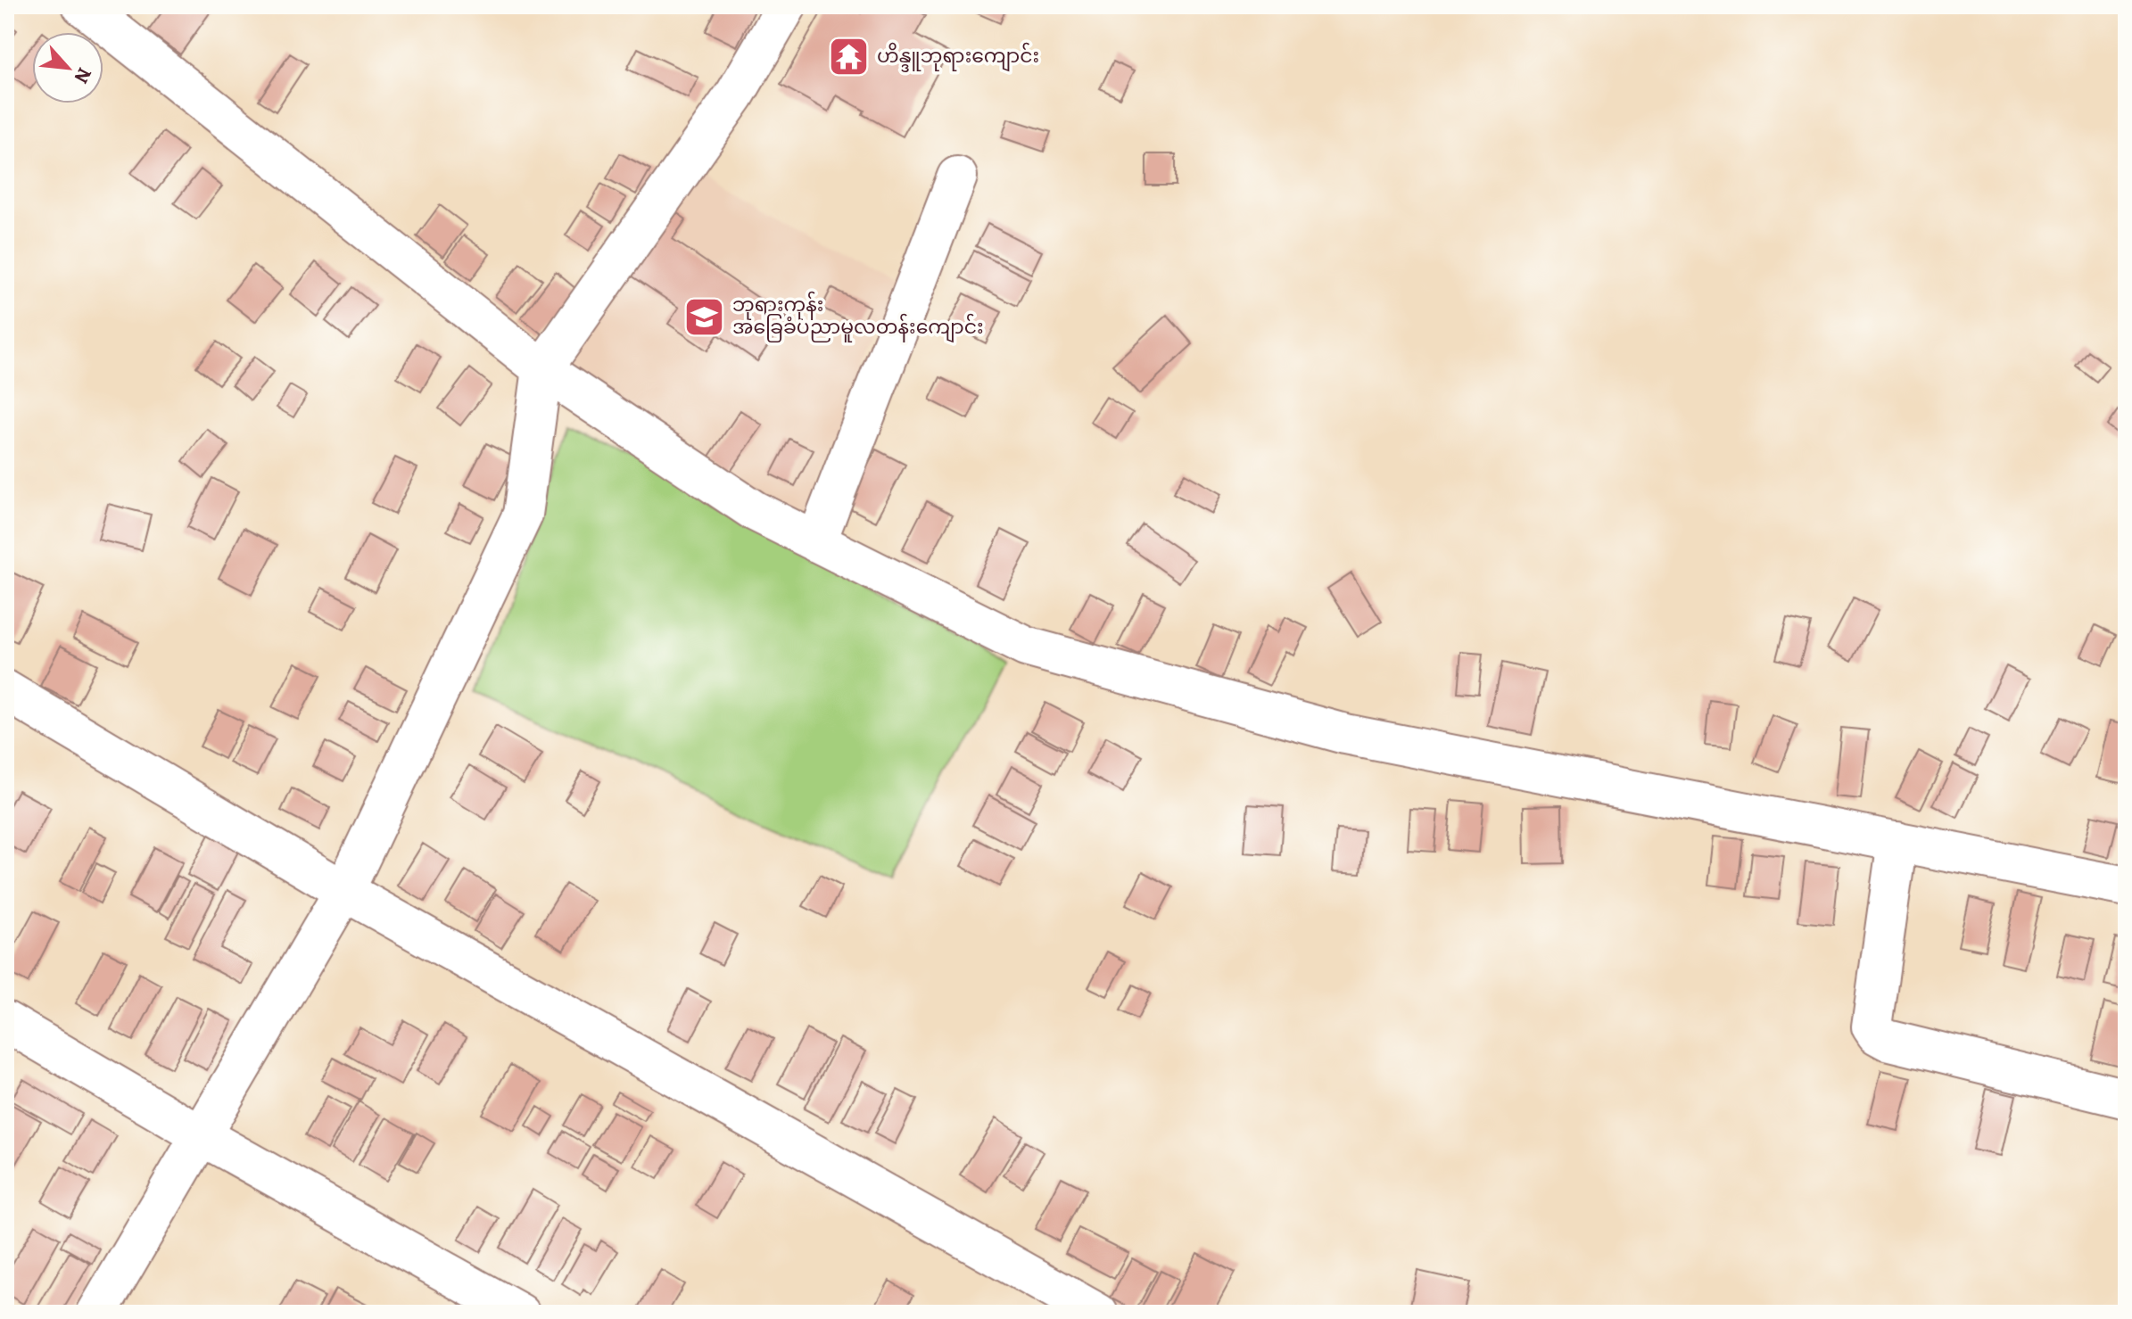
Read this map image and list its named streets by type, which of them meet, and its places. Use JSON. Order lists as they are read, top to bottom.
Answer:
{
  "places": {
    "temple": ["ဟိန္ဒူဘုရားကျောင်း"],
    "school or university": ["ဘုရားကုန်း အခြေခံပညာမူလတန်းကျောင်း"]
  },
  "north": "bottom right"
}
